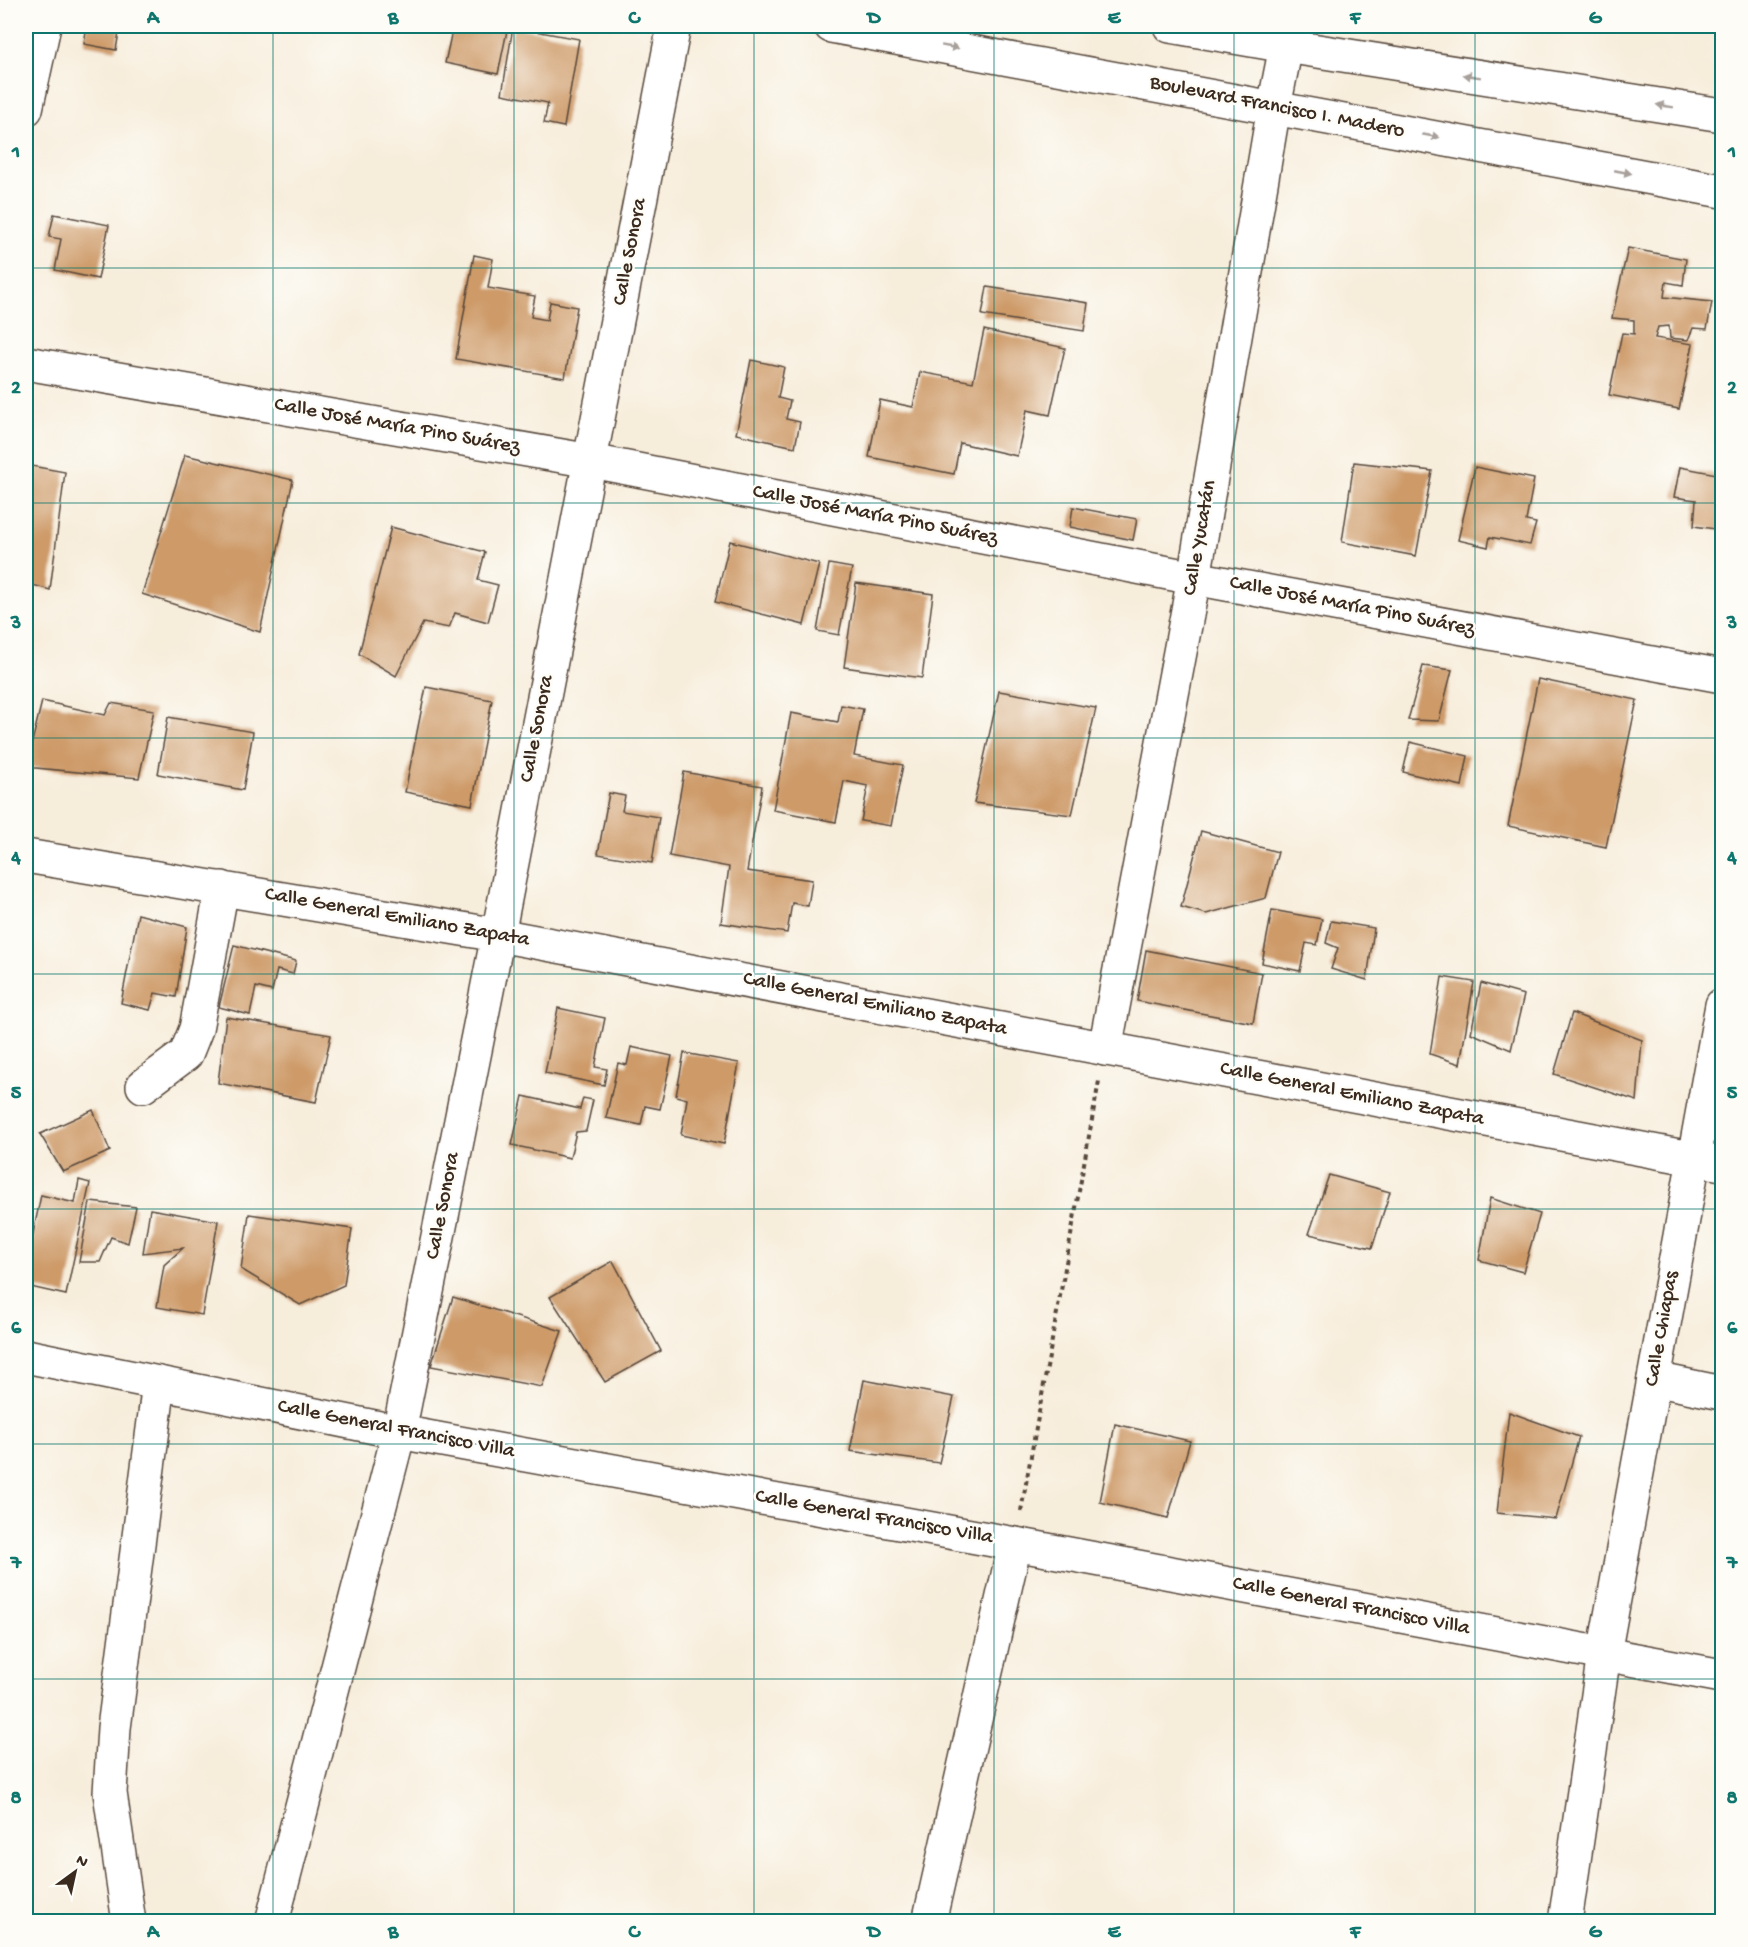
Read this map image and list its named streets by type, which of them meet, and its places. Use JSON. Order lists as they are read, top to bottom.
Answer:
{
  "streets": {
    "street": [
      "Boulevard Francisco I. Madero",
      "Calle Sonora",
      "Calle José María Pino Suárez",
      "Calle Yucatán",
      "Calle General Emiliano Zapata",
      "Calle Chiapas",
      "Calle General Francisco Villa"
    ]
  },
  "crossings": [
    ["Boulevard Francisco I. Madero", "Calle Yucatán"],
    ["Calle Sonora", "Calle José María Pino Suárez"],
    ["Calle Sonora", "Calle General Emiliano Zapata"],
    ["Calle Sonora", "Calle General Francisco Villa"],
    ["Calle José María Pino Suárez", "Calle Yucatán"],
    ["Calle Yucatán", "Calle General Emiliano Zapata"],
    ["Calle General Emiliano Zapata", "Calle Chiapas"],
    ["Calle Chiapas", "Calle General Francisco Villa"]
  ],
  "north": "top right",
  "grid": {
    "columns": [
      "A",
      "B",
      "C",
      "D",
      "E",
      "F",
      "G"
    ],
    "rows": [
      "1",
      "2",
      "3",
      "4",
      "5",
      "6",
      "7",
      "8"
    ]
  }
}
